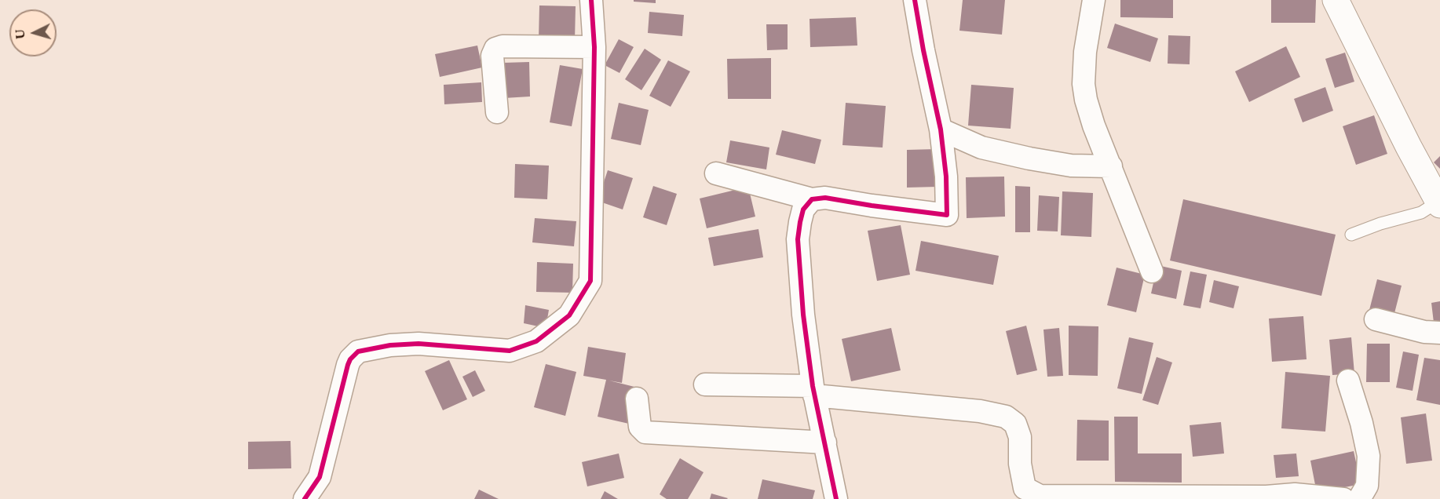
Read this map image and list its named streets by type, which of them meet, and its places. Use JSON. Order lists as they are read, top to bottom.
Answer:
{
  "north": "left"
}
